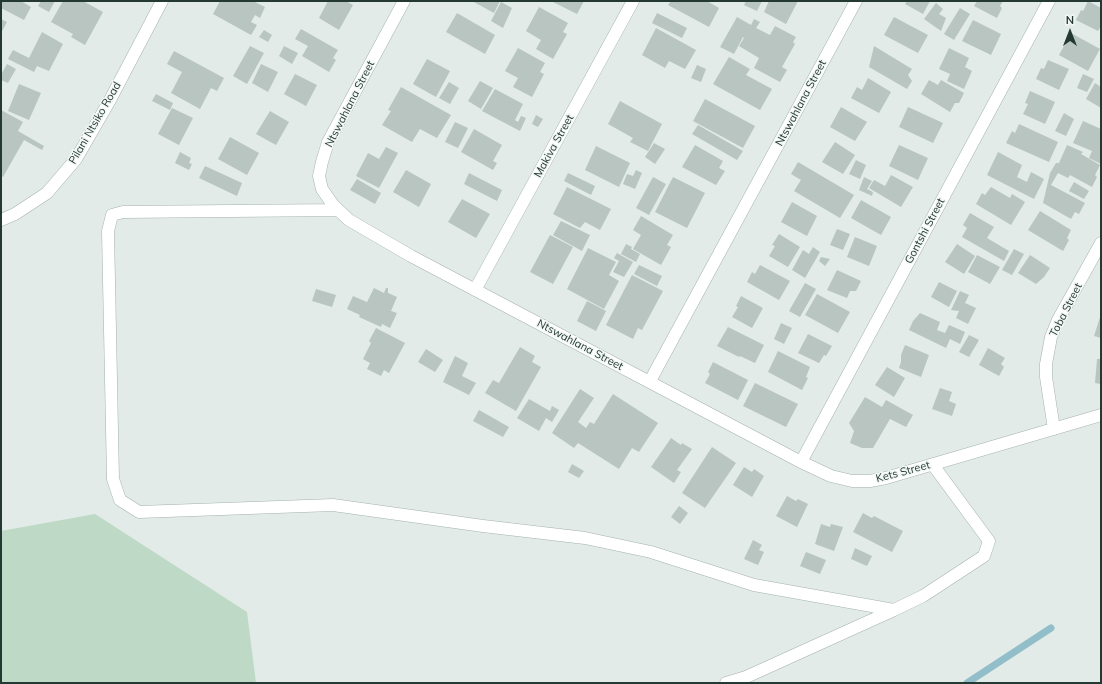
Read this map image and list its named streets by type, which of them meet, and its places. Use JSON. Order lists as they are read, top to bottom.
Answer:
{
  "streets": {
    "street": [
      "Ntswahlana Street",
      "Pilani Ntsiko Road",
      "Makiva Street",
      "Gontshi Street",
      "Toba Street",
      "Kets Street"
    ]
  },
  "crossings": [
    ["Ntswahlana Street", "Makiva Street"],
    ["Ntswahlana Street", "Kets Street"],
    ["Gontshi Street", "Kets Street"],
    ["Toba Street", "Kets Street"]
  ],
  "north": "top"
}
